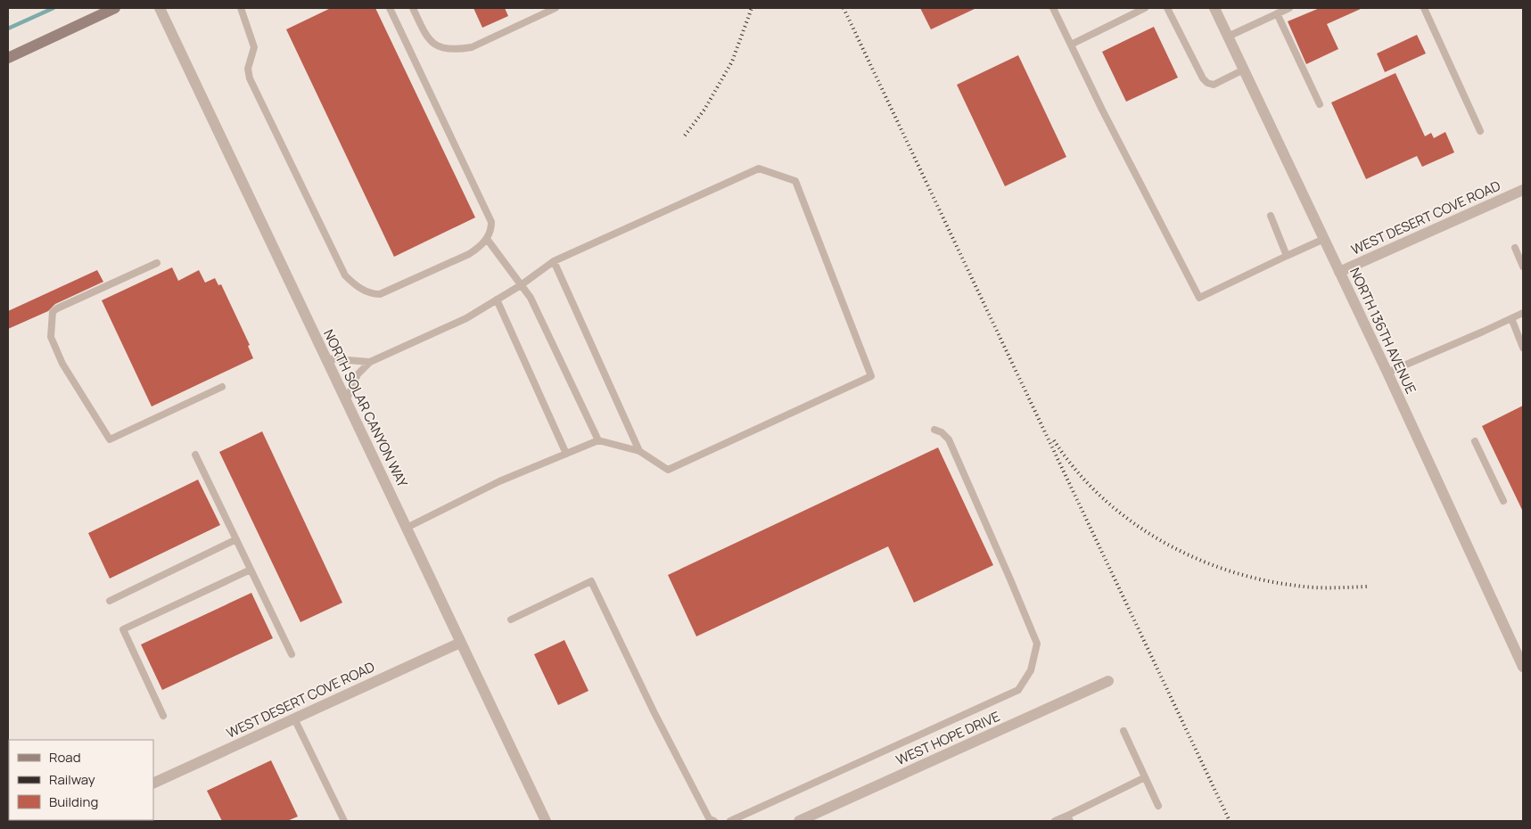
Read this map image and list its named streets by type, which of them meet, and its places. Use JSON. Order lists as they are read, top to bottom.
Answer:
{
  "streets": {
    "street": [
      "WEST DESERT COVE ROAD",
      "NORTH 136TH AVENUE",
      "NORTH SOLAR CANYON WAY",
      "WEST HOPE DRIVE"
    ]
  },
  "crossings": [
    ["WEST DESERT COVE ROAD", "NORTH 136TH AVENUE"],
    ["WEST DESERT COVE ROAD", "NORTH SOLAR CANYON WAY"]
  ],
  "legend": ["Road", "Railway", "Building"]
}
